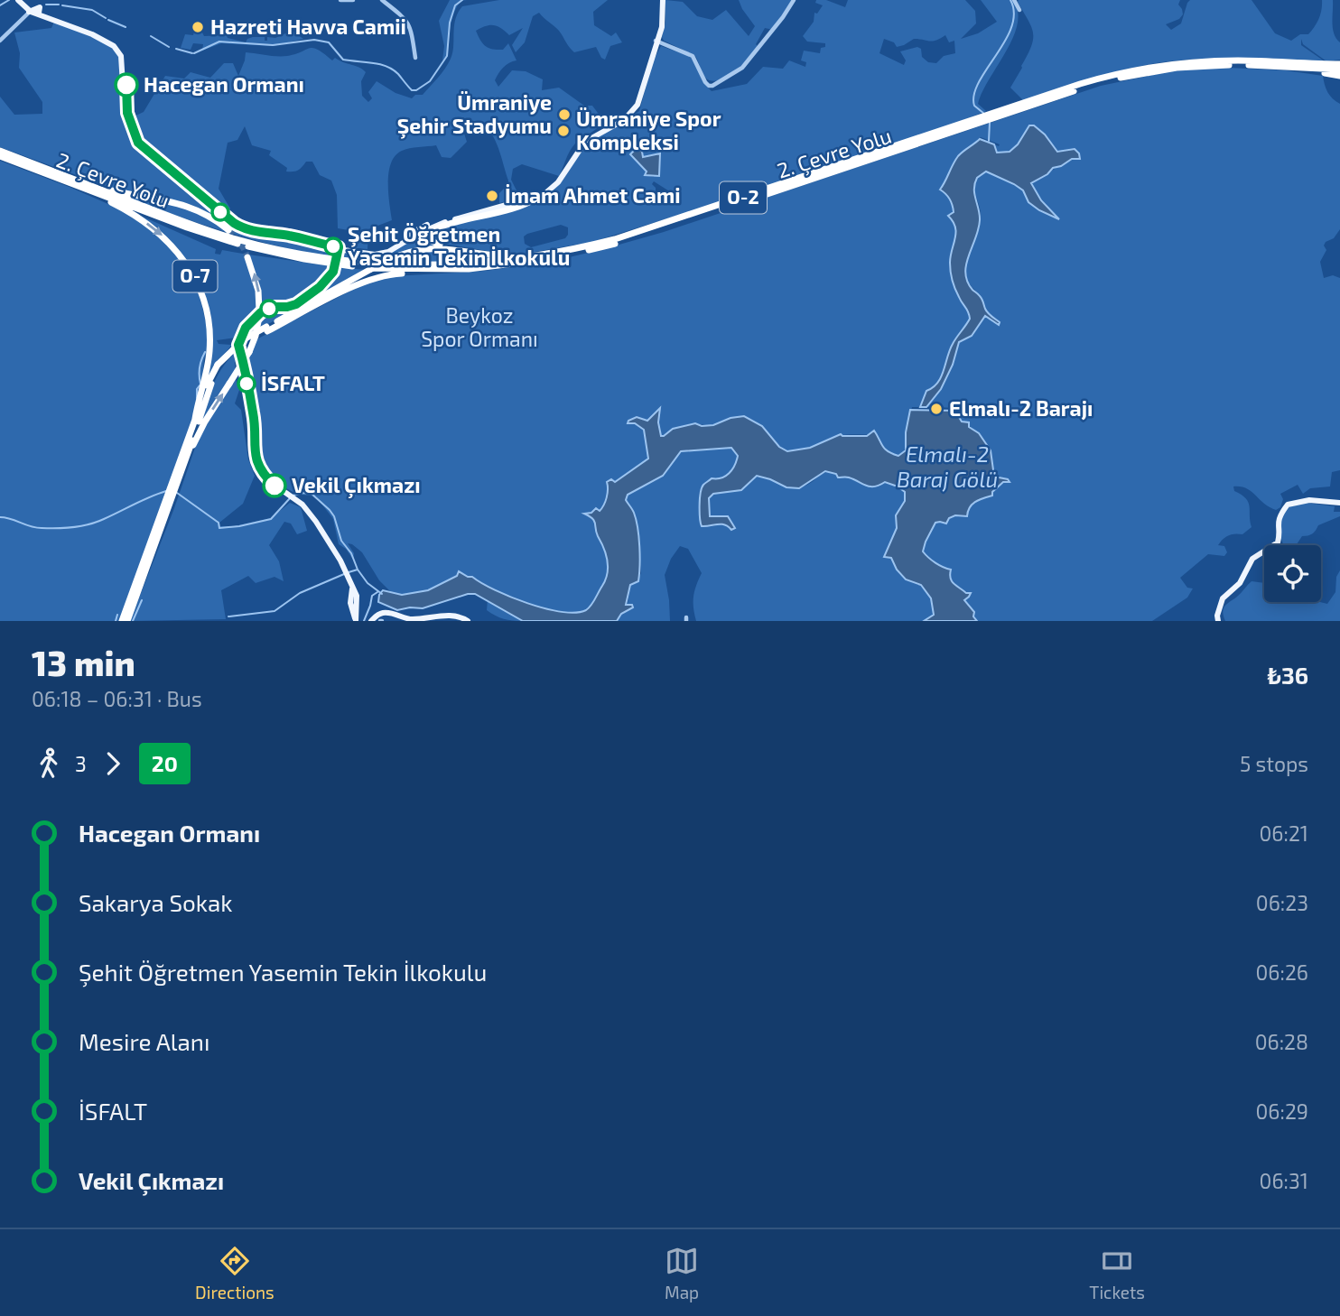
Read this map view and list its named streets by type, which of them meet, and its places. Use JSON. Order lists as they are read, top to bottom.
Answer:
{
  "streets": {
    "highway": ["2. Çevre Yolu", "O-2", "O-7"]
  },
  "crossings": [
    ["2. Çevre Yolu", "O-2"],
    ["2. Çevre Yolu", "O-7"]
  ],
  "water": ["Elmalı-2 Baraj Gölü"],
  "parks": ["Beykoz Spor Ormanı"],
  "places": [
    "Hazreti Havva Camii",
    "Hacegan Ormanı",
    "Ümraniye Şehir Stadyumu",
    "Ümraniye Spor Kompleksi",
    "İmam Ahmet Cami",
    "Şehit Öğretmen Yasemin Tekin İlkokulu",
    "İSFALT",
    "Elmalı-2 Barajı",
    "Vekil Çıkmazı"
  ],
  "lines": ["bus line 20"],
  "page": {
    "heading": ["13 min", "06:18 – 06:31 · Bus", "₺36"],
    "legs": ["3", "20", "5 stops"],
    "list": [
      {
        "name": "Hacegan Ormanı",
        "value": "06:21"
      },
      {
        "name": "Sakarya Sokak",
        "value": "06:23"
      },
      {
        "name": "Şehit Öğretmen Yasemin Tekin İlkokulu",
        "value": "06:26"
      },
      {
        "name": "Mesire Alanı",
        "value": "06:28"
      },
      {
        "name": "İSFALT",
        "value": "06:29"
      },
      {
        "name": "Vekil Çıkmazı",
        "value": "06:31"
      }
    ],
    "tabs": ["Directions", "Map", "Tickets"]
  }
}
